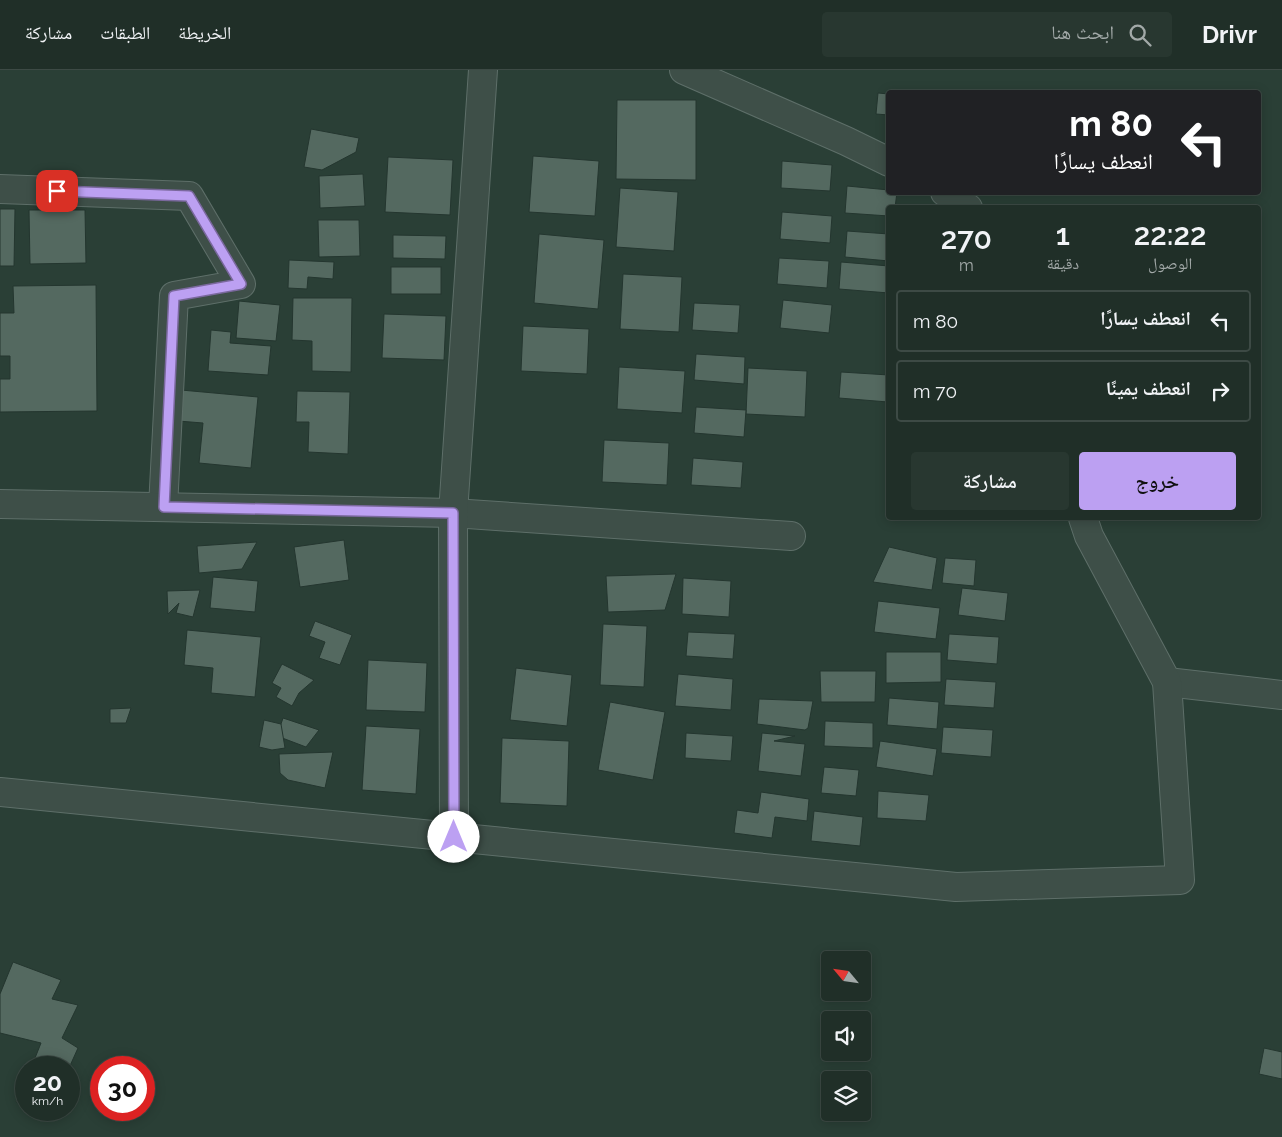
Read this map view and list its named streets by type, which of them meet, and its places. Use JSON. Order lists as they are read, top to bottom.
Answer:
{
  "north": "top left",
  "page": {
    "header": "Drivr",
    "search": "ابحث هنا",
    "nav": ["الخريطة", "الطبقات", "مشاركة"],
    "turn": ["80 m", "انعطف يسارًا"],
    "eta": [
      "22:22",
      "الوصول",
      "1",
      "دقيقة",
      "270",
      "m"
    ],
    "list": [
      {
        "name": "انعطف يسارًا",
        "value": "80 m"
      },
      {
        "name": "انعطف يمينًا",
        "value": "70 m"
      }
    ],
    "buttons": ["خروج", "مشاركة"],
    "speed": "20 km/h",
    "limit": "30"
  }
}
